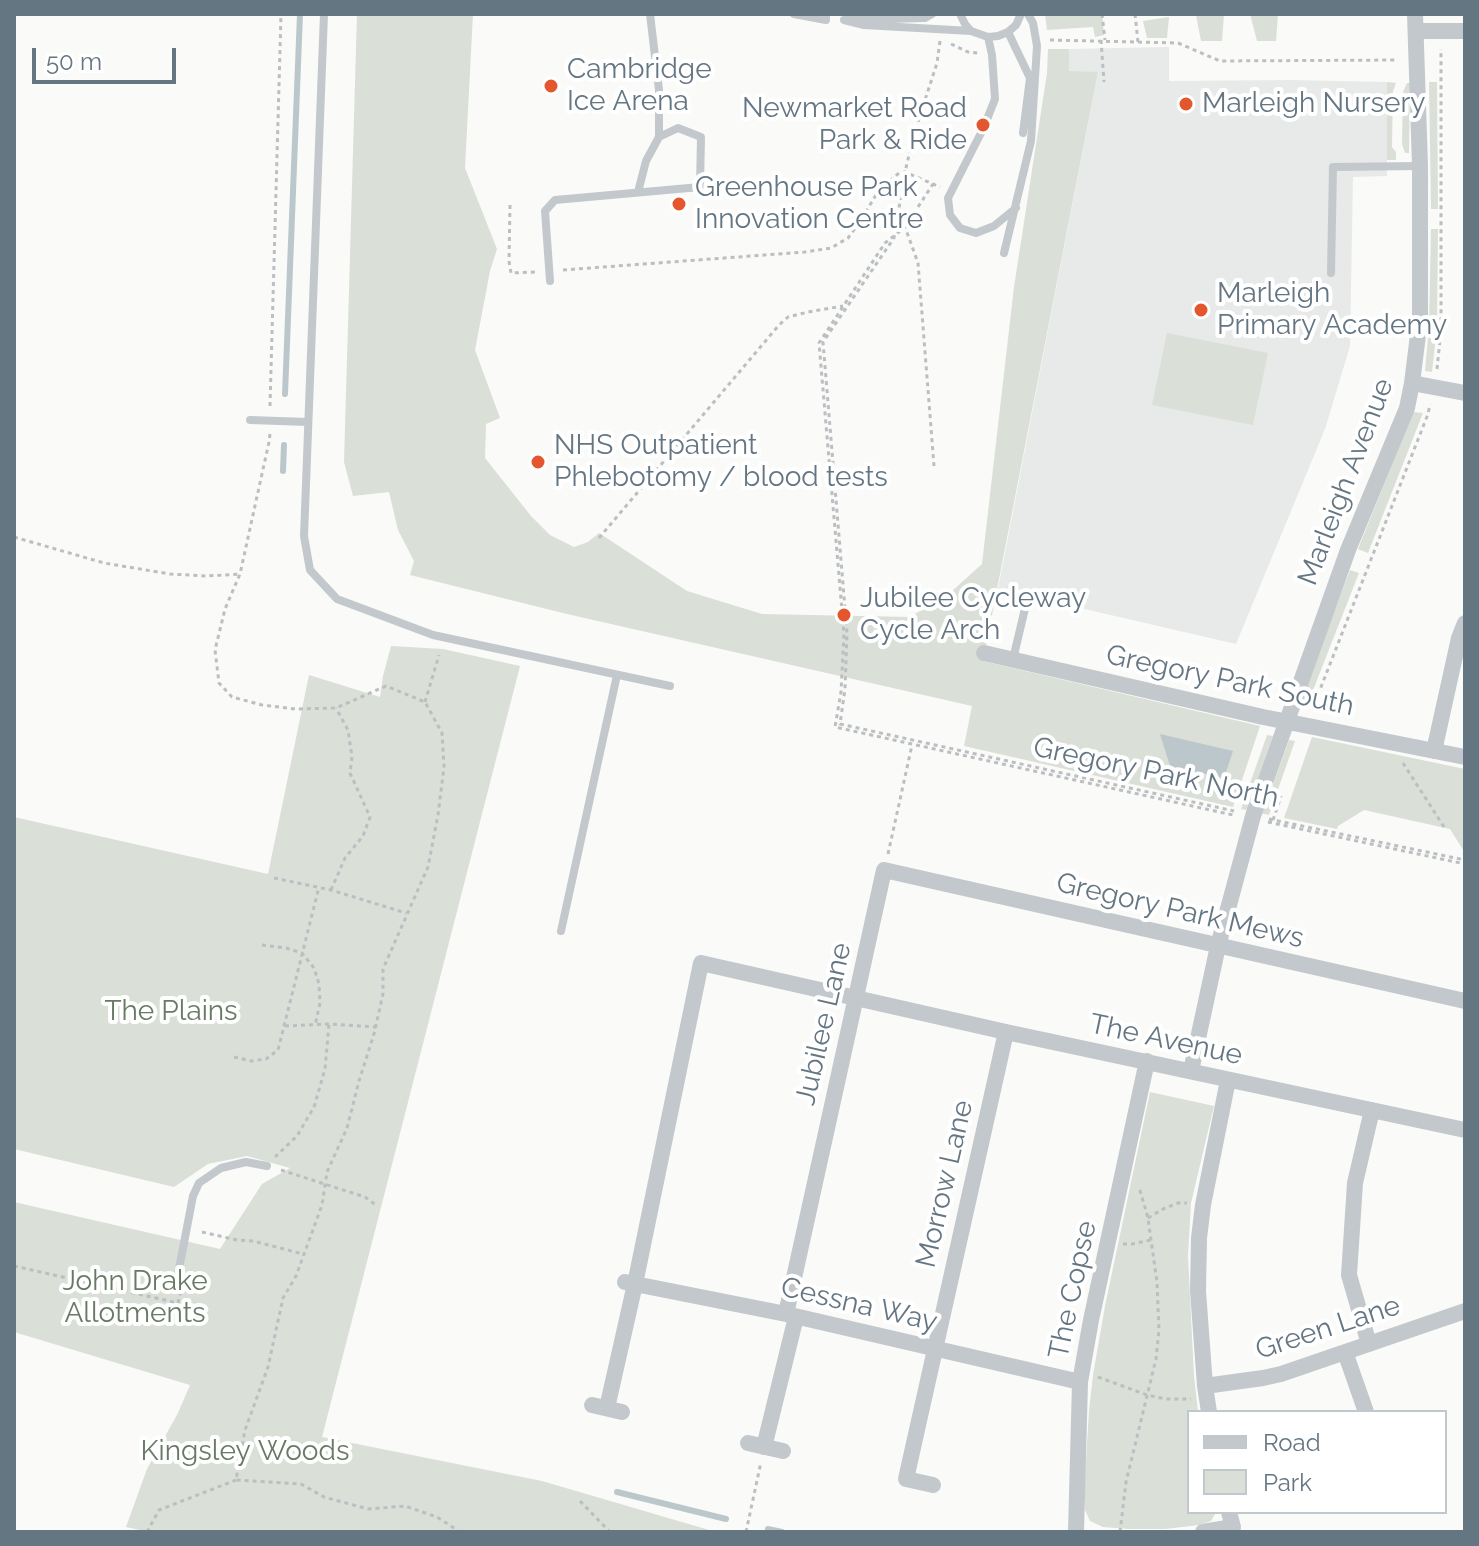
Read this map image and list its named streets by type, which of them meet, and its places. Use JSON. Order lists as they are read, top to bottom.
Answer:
{
  "streets": {
    "street": [
      "Marleigh Avenue",
      "Gregory Park South",
      "Gregory Park Mews",
      "Jubilee Lane",
      "The Avenue",
      "Morrow Lane",
      "The Copse",
      "Cessna Way",
      "Green Lane"
    ],
    "path": ["Gregory Park North"]
  },
  "crossings": [
    ["Marleigh Avenue", "Gregory Park South"],
    ["Marleigh Avenue", "Gregory Park North"],
    ["Marleigh Avenue", "Gregory Park Mews"],
    ["Marleigh Avenue", "The Avenue"],
    ["Gregory Park Mews", "Jubilee Lane"],
    ["Jubilee Lane", "The Avenue"],
    ["Jubilee Lane", "Cessna Way"],
    ["The Avenue", "Morrow Lane"],
    ["The Avenue", "The Copse"],
    ["The Avenue", "Cessna Way"],
    ["Morrow Lane", "Cessna Way"],
    ["The Copse", "Cessna Way"]
  ],
  "parks": ["The Plains", "John Drake Allotments", "Kingsley Woods"],
  "places": [
    "Cambridge Ice Arena",
    "Marleigh Nursery",
    "Newmarket Road Park & Ride",
    "Greenhouse Park Innovation Centre",
    "Marleigh Primary Academy",
    "NHS Outpatient Phlebotomy / blood tests",
    "Jubilee Cycleway Cycle Arch"
  ],
  "legend": ["Road", "Park"],
  "scale_bar": "50 m"
}
